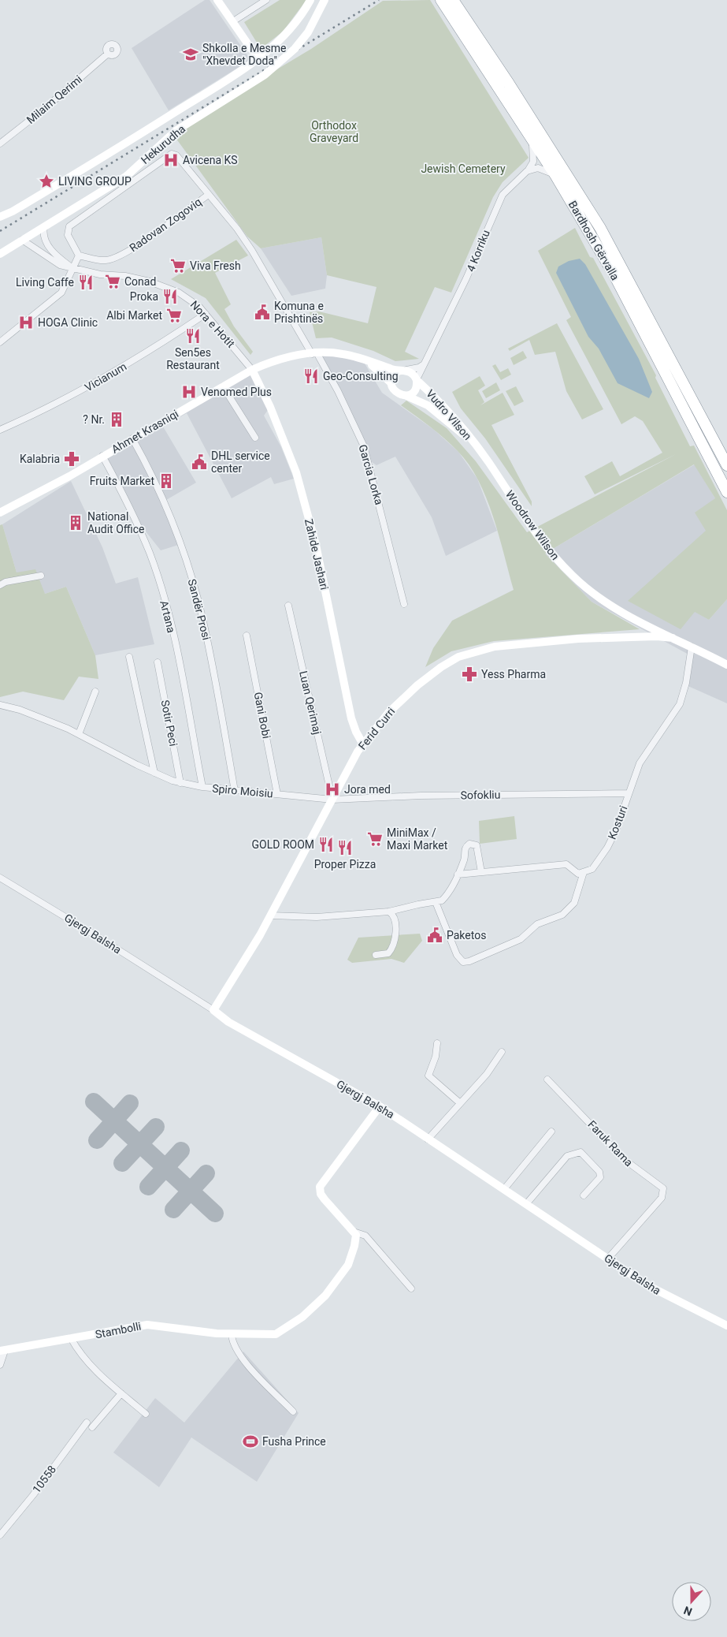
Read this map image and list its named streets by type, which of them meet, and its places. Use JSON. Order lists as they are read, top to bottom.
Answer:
{
  "streets": {
    "highway": ["Bardhosh Gërvalla"],
    "street": [
      "Milaim Qerimi",
      "Hekurudha",
      "Radovan Zogoviq",
      "4 Korriku",
      "Nora e Hotit",
      "Vicianum",
      "Vudro Vilson",
      "Ahmet Krasniqi",
      "Garcia Lorka",
      "Woodrow Wilson",
      "Zahide Jashari",
      "Sandër Prosi",
      "Artana",
      "Luan Qerimaj",
      "Gani Bobi",
      "Sotir Peci",
      "Ferid Curri",
      "Spiro Moisiu",
      "Sofokliu",
      "Kosturi",
      "Gjergj Balsha",
      "Faruk Rama",
      "Stambolli",
      "10558"
    ]
  },
  "crossings": [
    ["Hekurudha", "Nora e Hotit"],
    ["Radovan Zogoviq", "Ahmet Krasniqi"],
    ["Radovan Zogoviq", "Garcia Lorka"],
    ["4 Korriku", "Vudro Vilson"],
    ["4 Korriku", "Ahmet Krasniqi"],
    ["Nora e Hotit", "Vicianum"],
    ["Nora e Hotit", "Ahmet Krasniqi"],
    ["Nora e Hotit", "Zahide Jashari"],
    ["Vudro Vilson", "Ahmet Krasniqi"],
    ["Vudro Vilson", "Woodrow Wilson"],
    ["Ahmet Krasniqi", "Garcia Lorka"],
    ["Ahmet Krasniqi", "Zahide Jashari"],
    ["Ahmet Krasniqi", "Sandër Prosi"],
    ["Ahmet Krasniqi", "Artana"],
    ["Woodrow Wilson", "Ferid Curri"],
    ["Woodrow Wilson", "Kosturi"],
    ["Zahide Jashari", "Ferid Curri"],
    ["Sandër Prosi", "Spiro Moisiu"],
    ["Artana", "Spiro Moisiu"],
    ["Luan Qerimaj", "Ferid Curri"],
    ["Luan Qerimaj", "Spiro Moisiu"],
    ["Luan Qerimaj", "Sofokliu"],
    ["Gani Bobi", "Spiro Moisiu"],
    ["Sotir Peci", "Spiro Moisiu"],
    ["Ferid Curri", "Spiro Moisiu"],
    ["Ferid Curri", "Sofokliu"],
    ["Ferid Curri", "Gjergj Balsha"],
    ["Spiro Moisiu", "Sofokliu"],
    ["Sofokliu", "Kosturi"],
    ["Gjergj Balsha", "Faruk Rama"]
  ],
  "parks": ["Orthodox Graveyard", "Jewish Cemetery"],
  "places": {
    "school or university": ["Shkolla e Mesme \"Xhevdet Doda\""],
    "hospital": [
      "Avicena KS",
      "HOGA Clinic",
      "Venomed Plus",
      "Jora med"
    ],
    "place": ["LIVING GROUP"],
    "supermarket": [
      "Viva Fresh",
      "Conad",
      "Albi Market",
      "MiniMax / Maxi Market"
    ],
    "restaurant": [
      "Living Caffe",
      "Proka",
      "Sen5es Restaurant",
      "Geo-Consulting",
      "GOLD ROOM",
      "Proper Pizza"
    ],
    "public building": ["Komuna e Prishtinës", "DHL service center", "Paketos"],
    "building": ["? Nr.", "Fruits Market", "National Audit Office"],
    "pharmacy": ["Kalabria", "Yess Pharma"],
    "sports": ["Fusha Prince"]
  },
  "north": "bottom"
}
